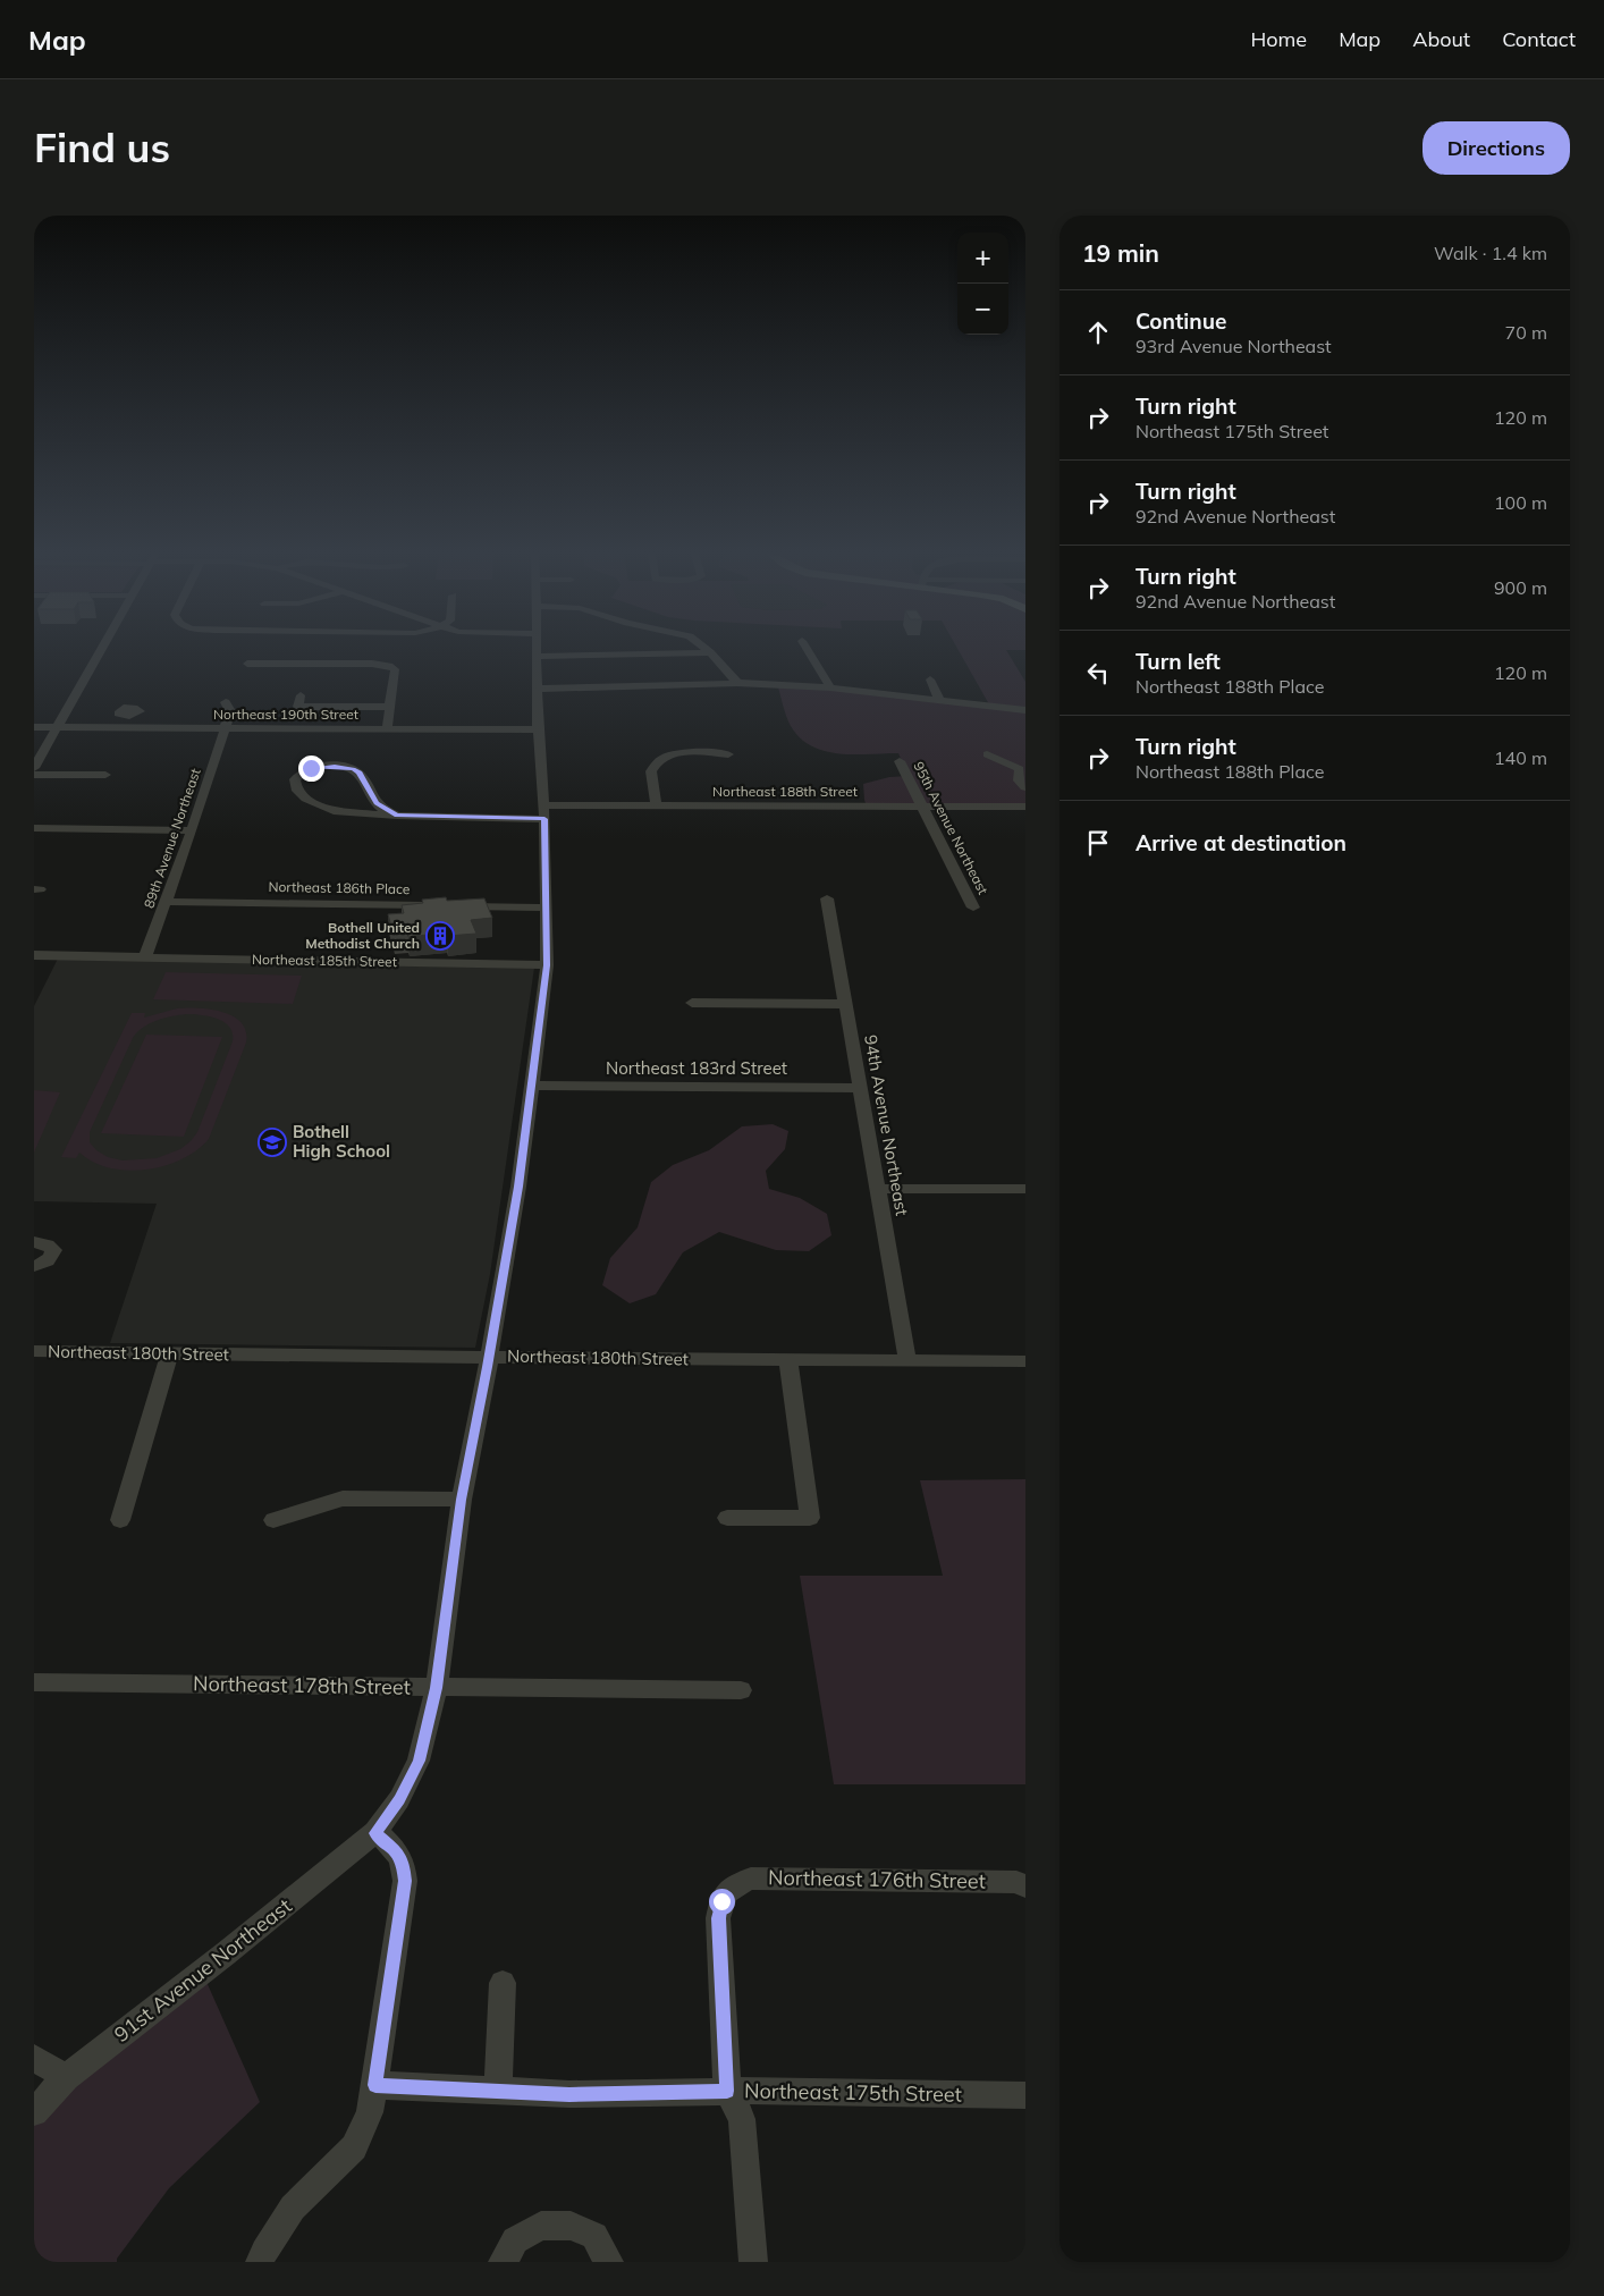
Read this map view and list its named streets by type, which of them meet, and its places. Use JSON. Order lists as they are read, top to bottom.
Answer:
{
  "streets": {
    "street": [
      "Northeast 190th Street",
      "Northeast 188th Street",
      "95th Avenue Northeast",
      "89th Avenue Northeast",
      "Northeast 186th Place",
      "Northeast 185th Street",
      "Northeast 183rd Street",
      "94th Avenue Northeast",
      "Northeast 180th Street",
      "Northeast 178th Street",
      "Northeast 176th Street",
      "91st Avenue Northeast",
      "Northeast 175th Street"
    ]
  },
  "crossings": [
    ["Northeast 190th Street", "89th Avenue Northeast"],
    ["Northeast 190th Street", "91st Avenue Northeast"],
    ["Northeast 188th Street", "95th Avenue Northeast"],
    ["Northeast 188th Street", "91st Avenue Northeast"],
    ["89th Avenue Northeast", "Northeast 186th Place"],
    ["89th Avenue Northeast", "Northeast 185th Street"],
    ["Northeast 185th Street", "91st Avenue Northeast"],
    ["Northeast 183rd Street", "94th Avenue Northeast"],
    ["Northeast 183rd Street", "91st Avenue Northeast"],
    ["94th Avenue Northeast", "Northeast 180th Street"],
    ["Northeast 180th Street", "91st Avenue Northeast"],
    ["Northeast 178th Street", "91st Avenue Northeast"],
    ["Northeast 176th Street", "Northeast 175th Street"]
  ],
  "places": {
    "building": ["Bothell United Methodist Church"],
    "school or university": ["Bothell High School"]
  },
  "page": {
    "header": "Map",
    "nav": [
      "Home",
      "Map",
      "About",
      "Contact"
    ],
    "buttons": "Directions",
    "title": "Find us",
    "heading": ["19 min", "Walk · 1.4 km"],
    "map_buttons": ["+", "−"],
    "list": [
      ["Continue", "93rd Avenue Northeast", "70 m"],
      ["Turn right", "Northeast 175th Street", "120 m"],
      ["Turn right", "92nd Avenue Northeast", "100 m"],
      ["Turn right", "92nd Avenue Northeast", "900 m"],
      ["Turn left", "Northeast 188th Place", "120 m"],
      ["Turn right", "Northeast 188th Place", "140 m"],
      "Arrive at destination"
    ]
  }
}
